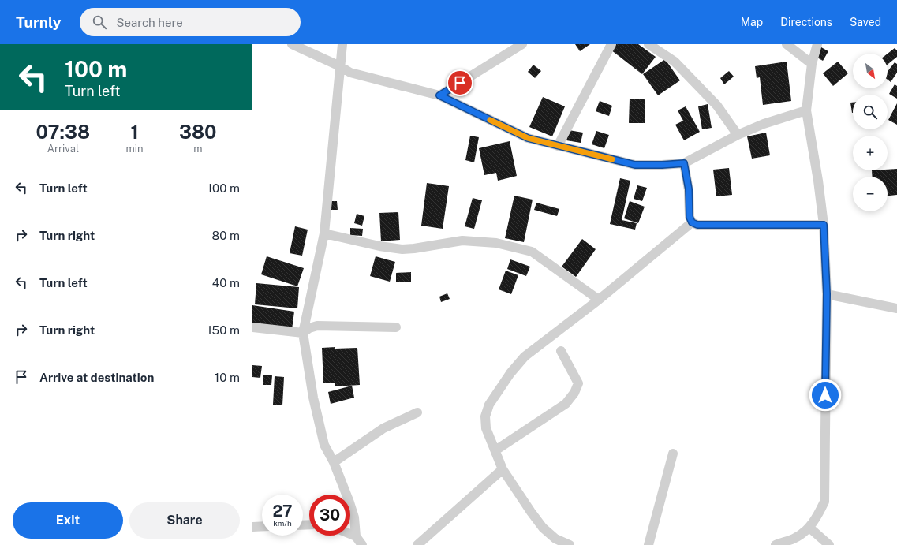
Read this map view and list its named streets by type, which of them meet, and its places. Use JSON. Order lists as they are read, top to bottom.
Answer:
{
  "north": "bottom right",
  "page": {
    "header": "Turnly",
    "search": "Search here",
    "nav": ["Map", "Directions", "Saved"],
    "turn": ["100 m", "Turn left"],
    "map_buttons": ["+", "−"],
    "eta": [
      "07:38",
      "Arrival",
      "1",
      "min",
      "380",
      "m"
    ],
    "list": [
      {
        "name": "Turn left",
        "value": "100 m"
      },
      {
        "name": "Turn right",
        "value": "80 m"
      },
      {
        "name": "Turn left",
        "value": "40 m"
      },
      {
        "name": "Turn right",
        "value": "150 m"
      },
      {
        "name": "Arrive at destination",
        "value": "10 m"
      }
    ],
    "speed": "27 km/h",
    "limit": "30",
    "buttons": ["Exit", "Share"]
  }
}
